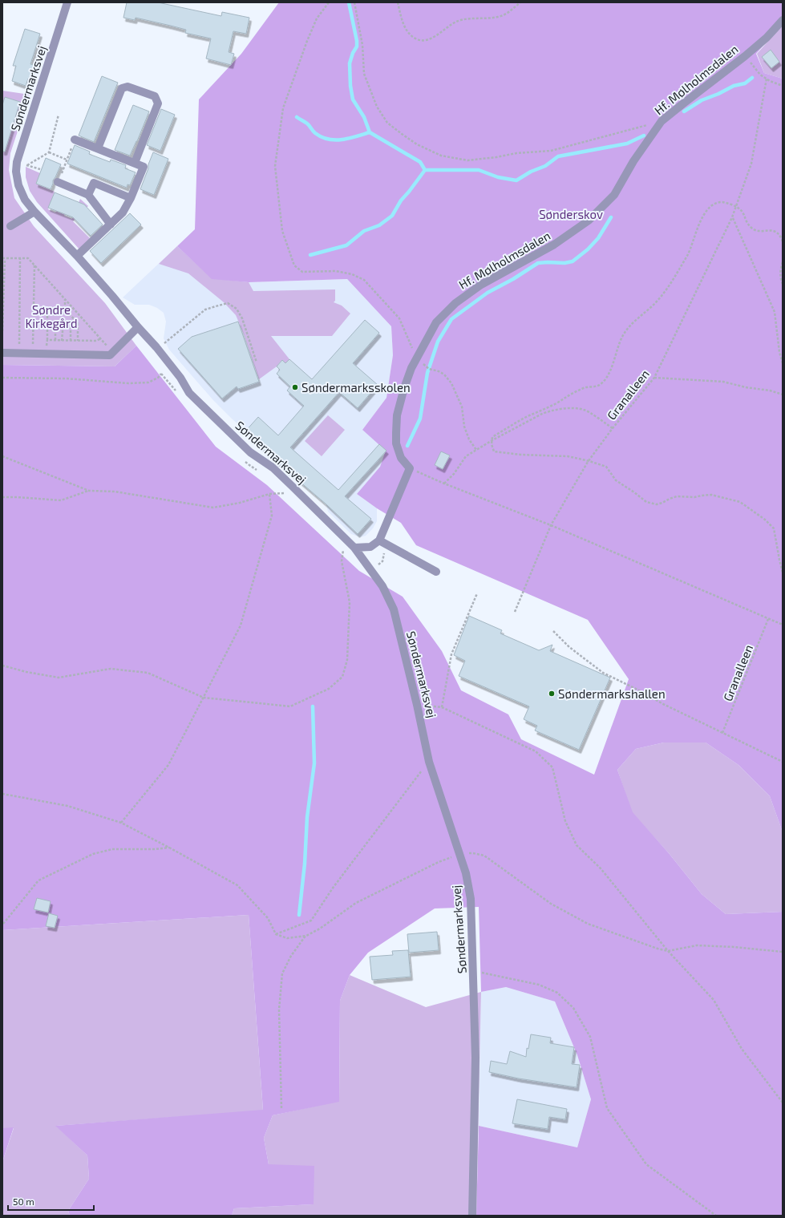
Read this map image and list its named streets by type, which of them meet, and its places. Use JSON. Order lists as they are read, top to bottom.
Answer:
{
  "streets": {
    "street": ["Hf. Mølholmsdalen", "Søndermarksvej"],
    "path": ["Granalleen"]
  },
  "parks": ["Sønderskov", "Søndre Kirkegård"],
  "places": ["Søndermarksskolen", "Søndermarkshallen"],
  "scale_bar": "50 m"
}
